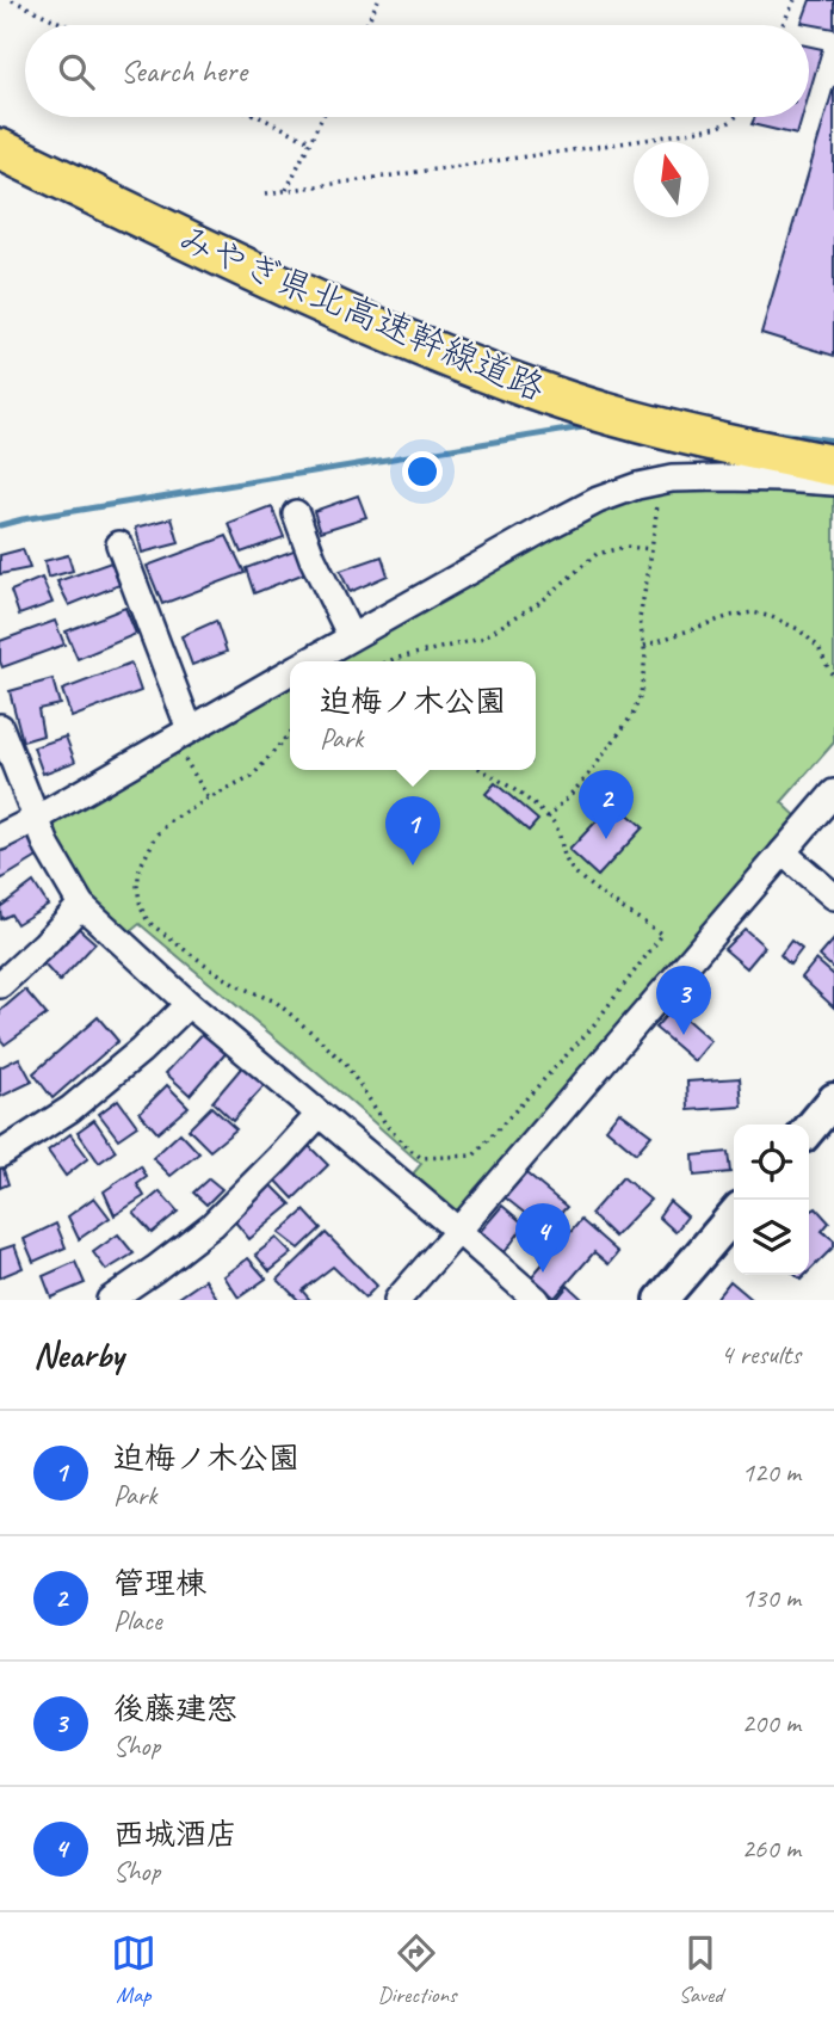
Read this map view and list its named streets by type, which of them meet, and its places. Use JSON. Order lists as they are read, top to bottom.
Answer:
{
  "streets": {
    "main road": ["みやぎ県北高速幹線道路"]
  },
  "north": "top",
  "page": {
    "search": "Search here",
    "popup": ["迫梅ノ木公園", "Park"],
    "pins": [
      "2",
      "1",
      "3",
      "4"
    ],
    "heading": ["Nearby", "4 results"],
    "list": [
      {
        "mark": "1",
        "name": "迫梅ノ木公園",
        "note": "Park",
        "value": "120 m"
      },
      {
        "mark": "2",
        "name": "管理棟",
        "note": "Place",
        "value": "130 m"
      },
      {
        "mark": "3",
        "name": "後藤建窓",
        "note": "Shop",
        "value": "200 m"
      },
      {
        "mark": "4",
        "name": "西城酒店",
        "note": "Shop",
        "value": "260 m"
      }
    ],
    "nav": ["Map", "Directions", "Saved"]
  }
}
